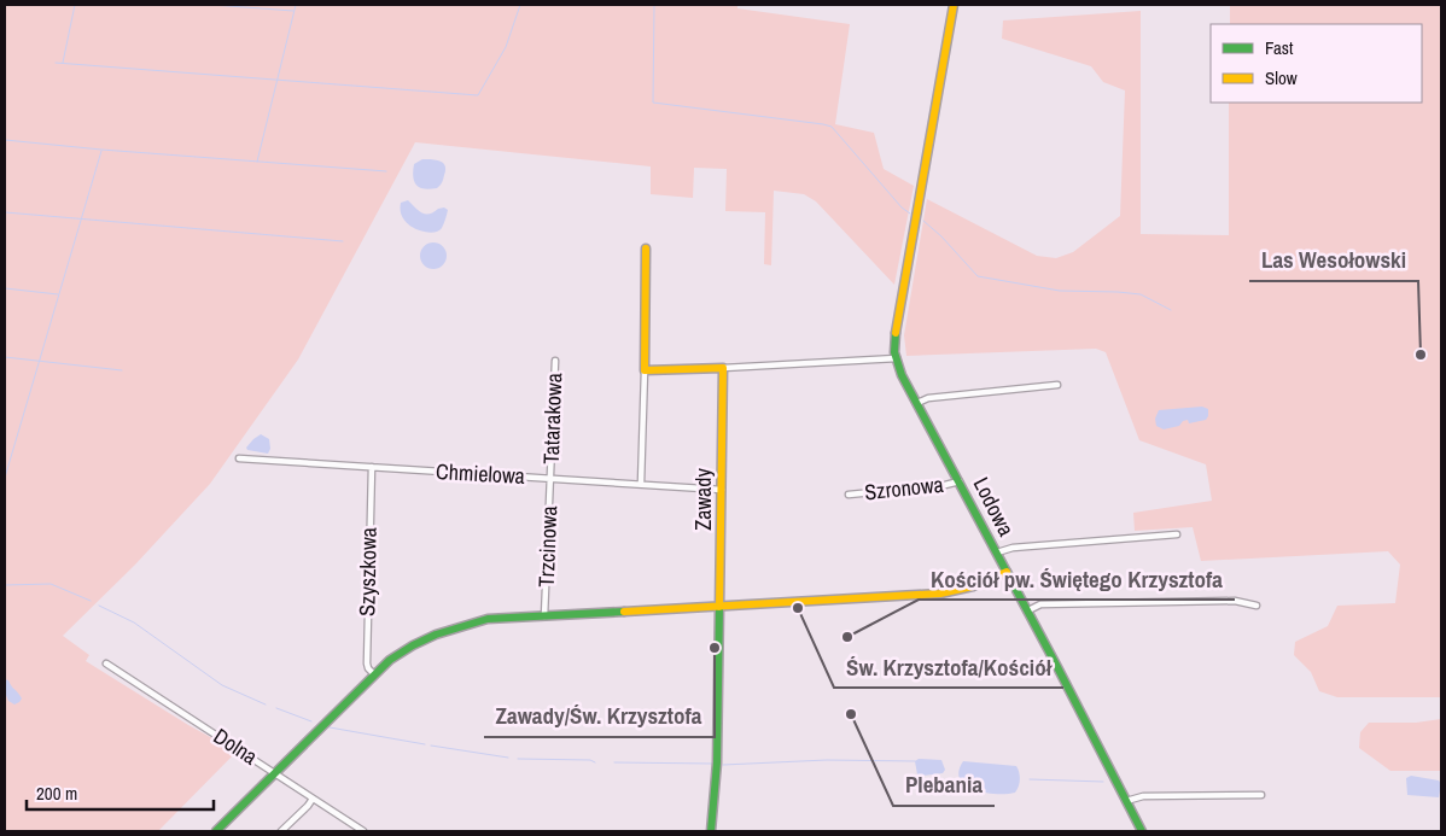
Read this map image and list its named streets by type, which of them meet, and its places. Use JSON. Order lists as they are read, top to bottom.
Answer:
{
  "streets": {
    "street": [
      "Tatarakowa",
      "Chmielowa",
      "Szronowa",
      "Zawady",
      "Lodowa",
      "Trzcinowa",
      "Szyszkowa",
      "Dolna"
    ]
  },
  "crossings": [
    ["Tatarakowa", "Chmielowa"],
    ["Tatarakowa", "Trzcinowa"],
    ["Chmielowa", "Zawady"],
    ["Chmielowa", "Trzcinowa"],
    ["Chmielowa", "Szyszkowa"],
    ["Szronowa", "Lodowa"]
  ],
  "places": [
    "Las Wesołowski",
    "Św. Krzysztofa/Kościół",
    "Kościół pw. Świętego Krzysztofa",
    "Zawady/Św. Krzysztofa",
    "Plebania"
  ],
  "legend": ["Fast", "Slow"],
  "scale_bar": "200 m"
}
